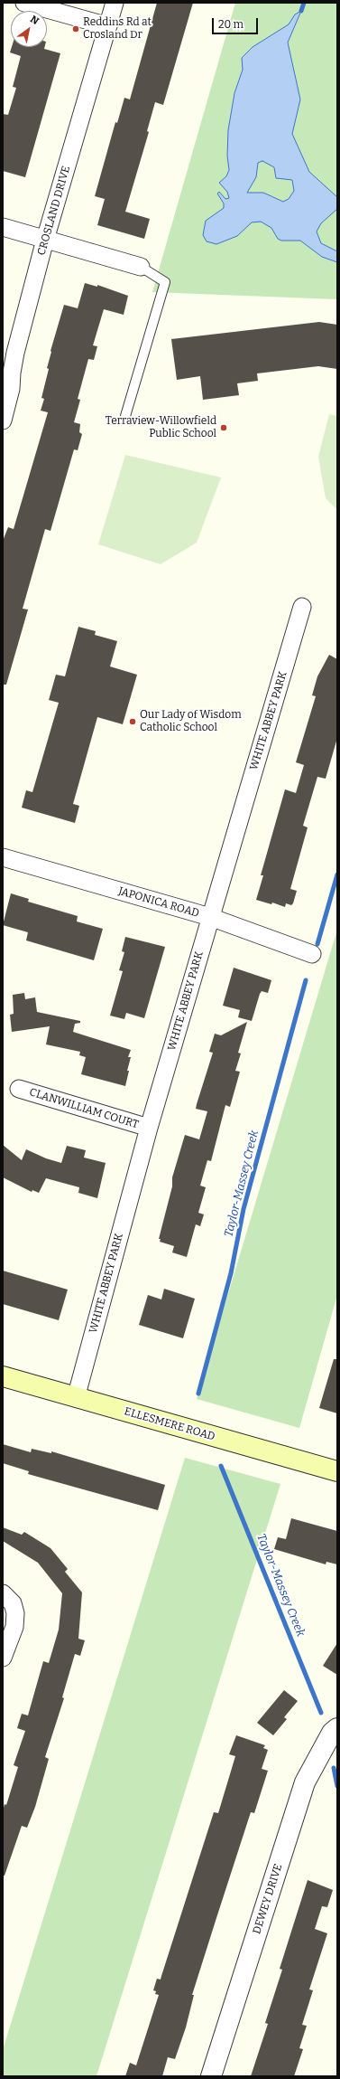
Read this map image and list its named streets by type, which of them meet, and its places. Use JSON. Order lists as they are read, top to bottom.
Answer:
{
  "streets": {
    "main road": ["ELLESMERE ROAD"],
    "street": [
      "CROSLAND DRIVE",
      "WHITE ABBEY PARK",
      "JAPONICA ROAD",
      "CLANWILLIAM COURT",
      "DEWEY DRIVE"
    ]
  },
  "crossings": [
    ["WHITE ABBEY PARK", "JAPONICA ROAD"],
    ["WHITE ABBEY PARK", "CLANWILLIAM COURT"],
    ["WHITE ABBEY PARK", "ELLESMERE ROAD"]
  ],
  "water": ["Taylor-Massey Creek"],
  "places": ["Reddins Rd at Crosland Dr", "Terraview-Willowfield Public School", "Our Lady of Wisdom Catholic School"],
  "scale_bar": "20 m",
  "north": "top right"
}
